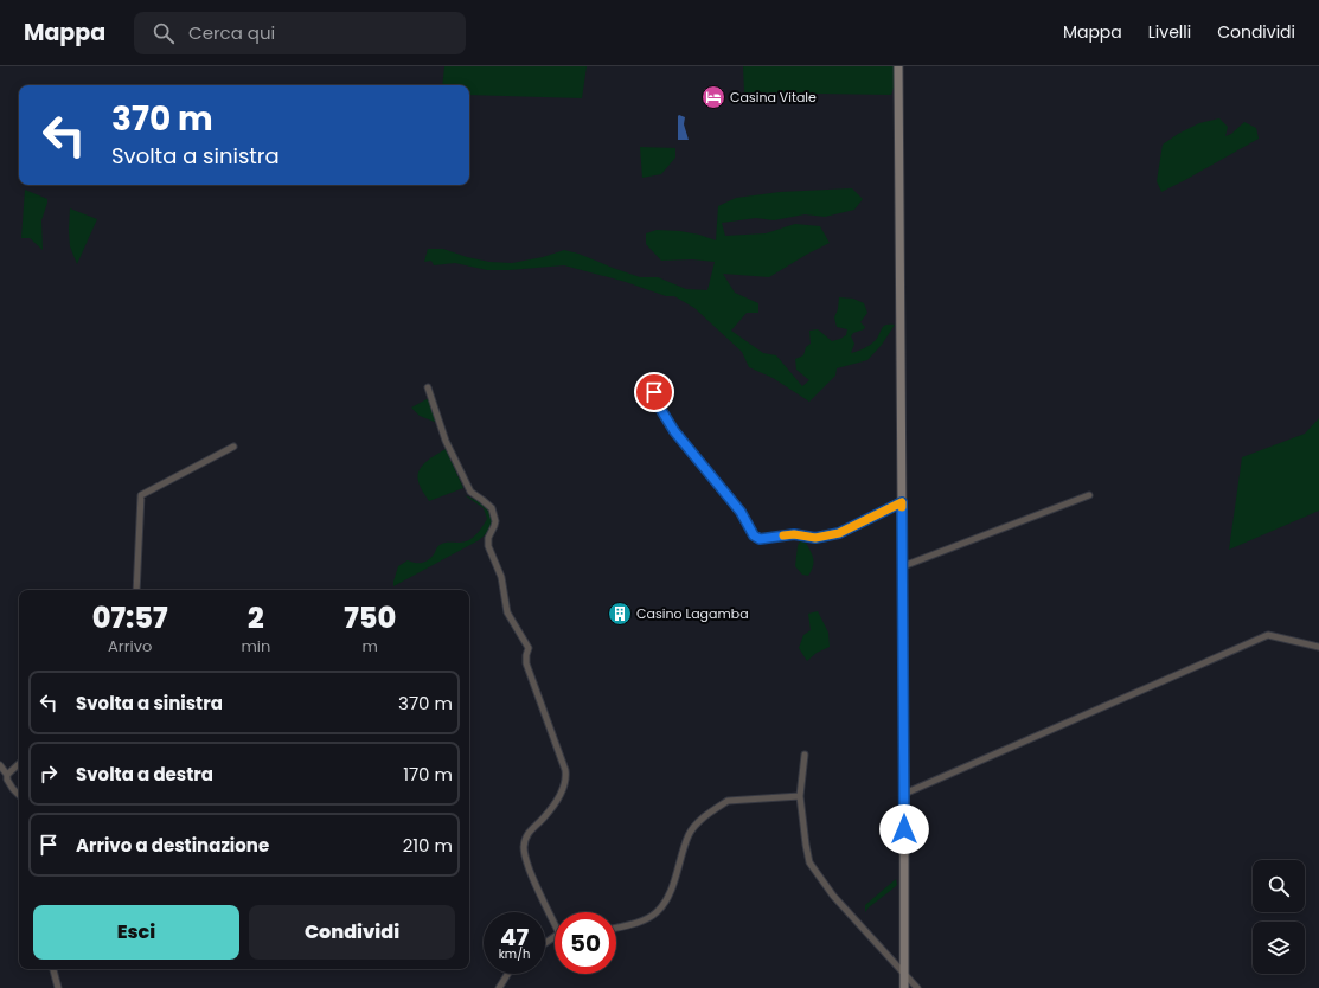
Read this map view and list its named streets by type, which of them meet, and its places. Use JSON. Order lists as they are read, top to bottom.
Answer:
{
  "places": {
    "hotel": ["Casina Vitale"],
    "building": ["Casino Lagamba"]
  },
  "page": {
    "header": "Mappa",
    "search": "Cerca qui",
    "nav": ["Mappa", "Livelli", "Condividi"],
    "turn": ["370 m", "Svolta a sinistra"],
    "eta": [
      "07:57",
      "Arrivo",
      "2",
      "min",
      "750",
      "m"
    ],
    "list": [
      {
        "name": "Svolta a sinistra",
        "value": "370 m"
      },
      {
        "name": "Svolta a destra",
        "value": "170 m"
      },
      {
        "name": "Arrivo a destinazione",
        "value": "210 m"
      }
    ],
    "buttons": ["Esci", "Condividi"],
    "speed": "47 km/h",
    "limit": "50"
  }
}
